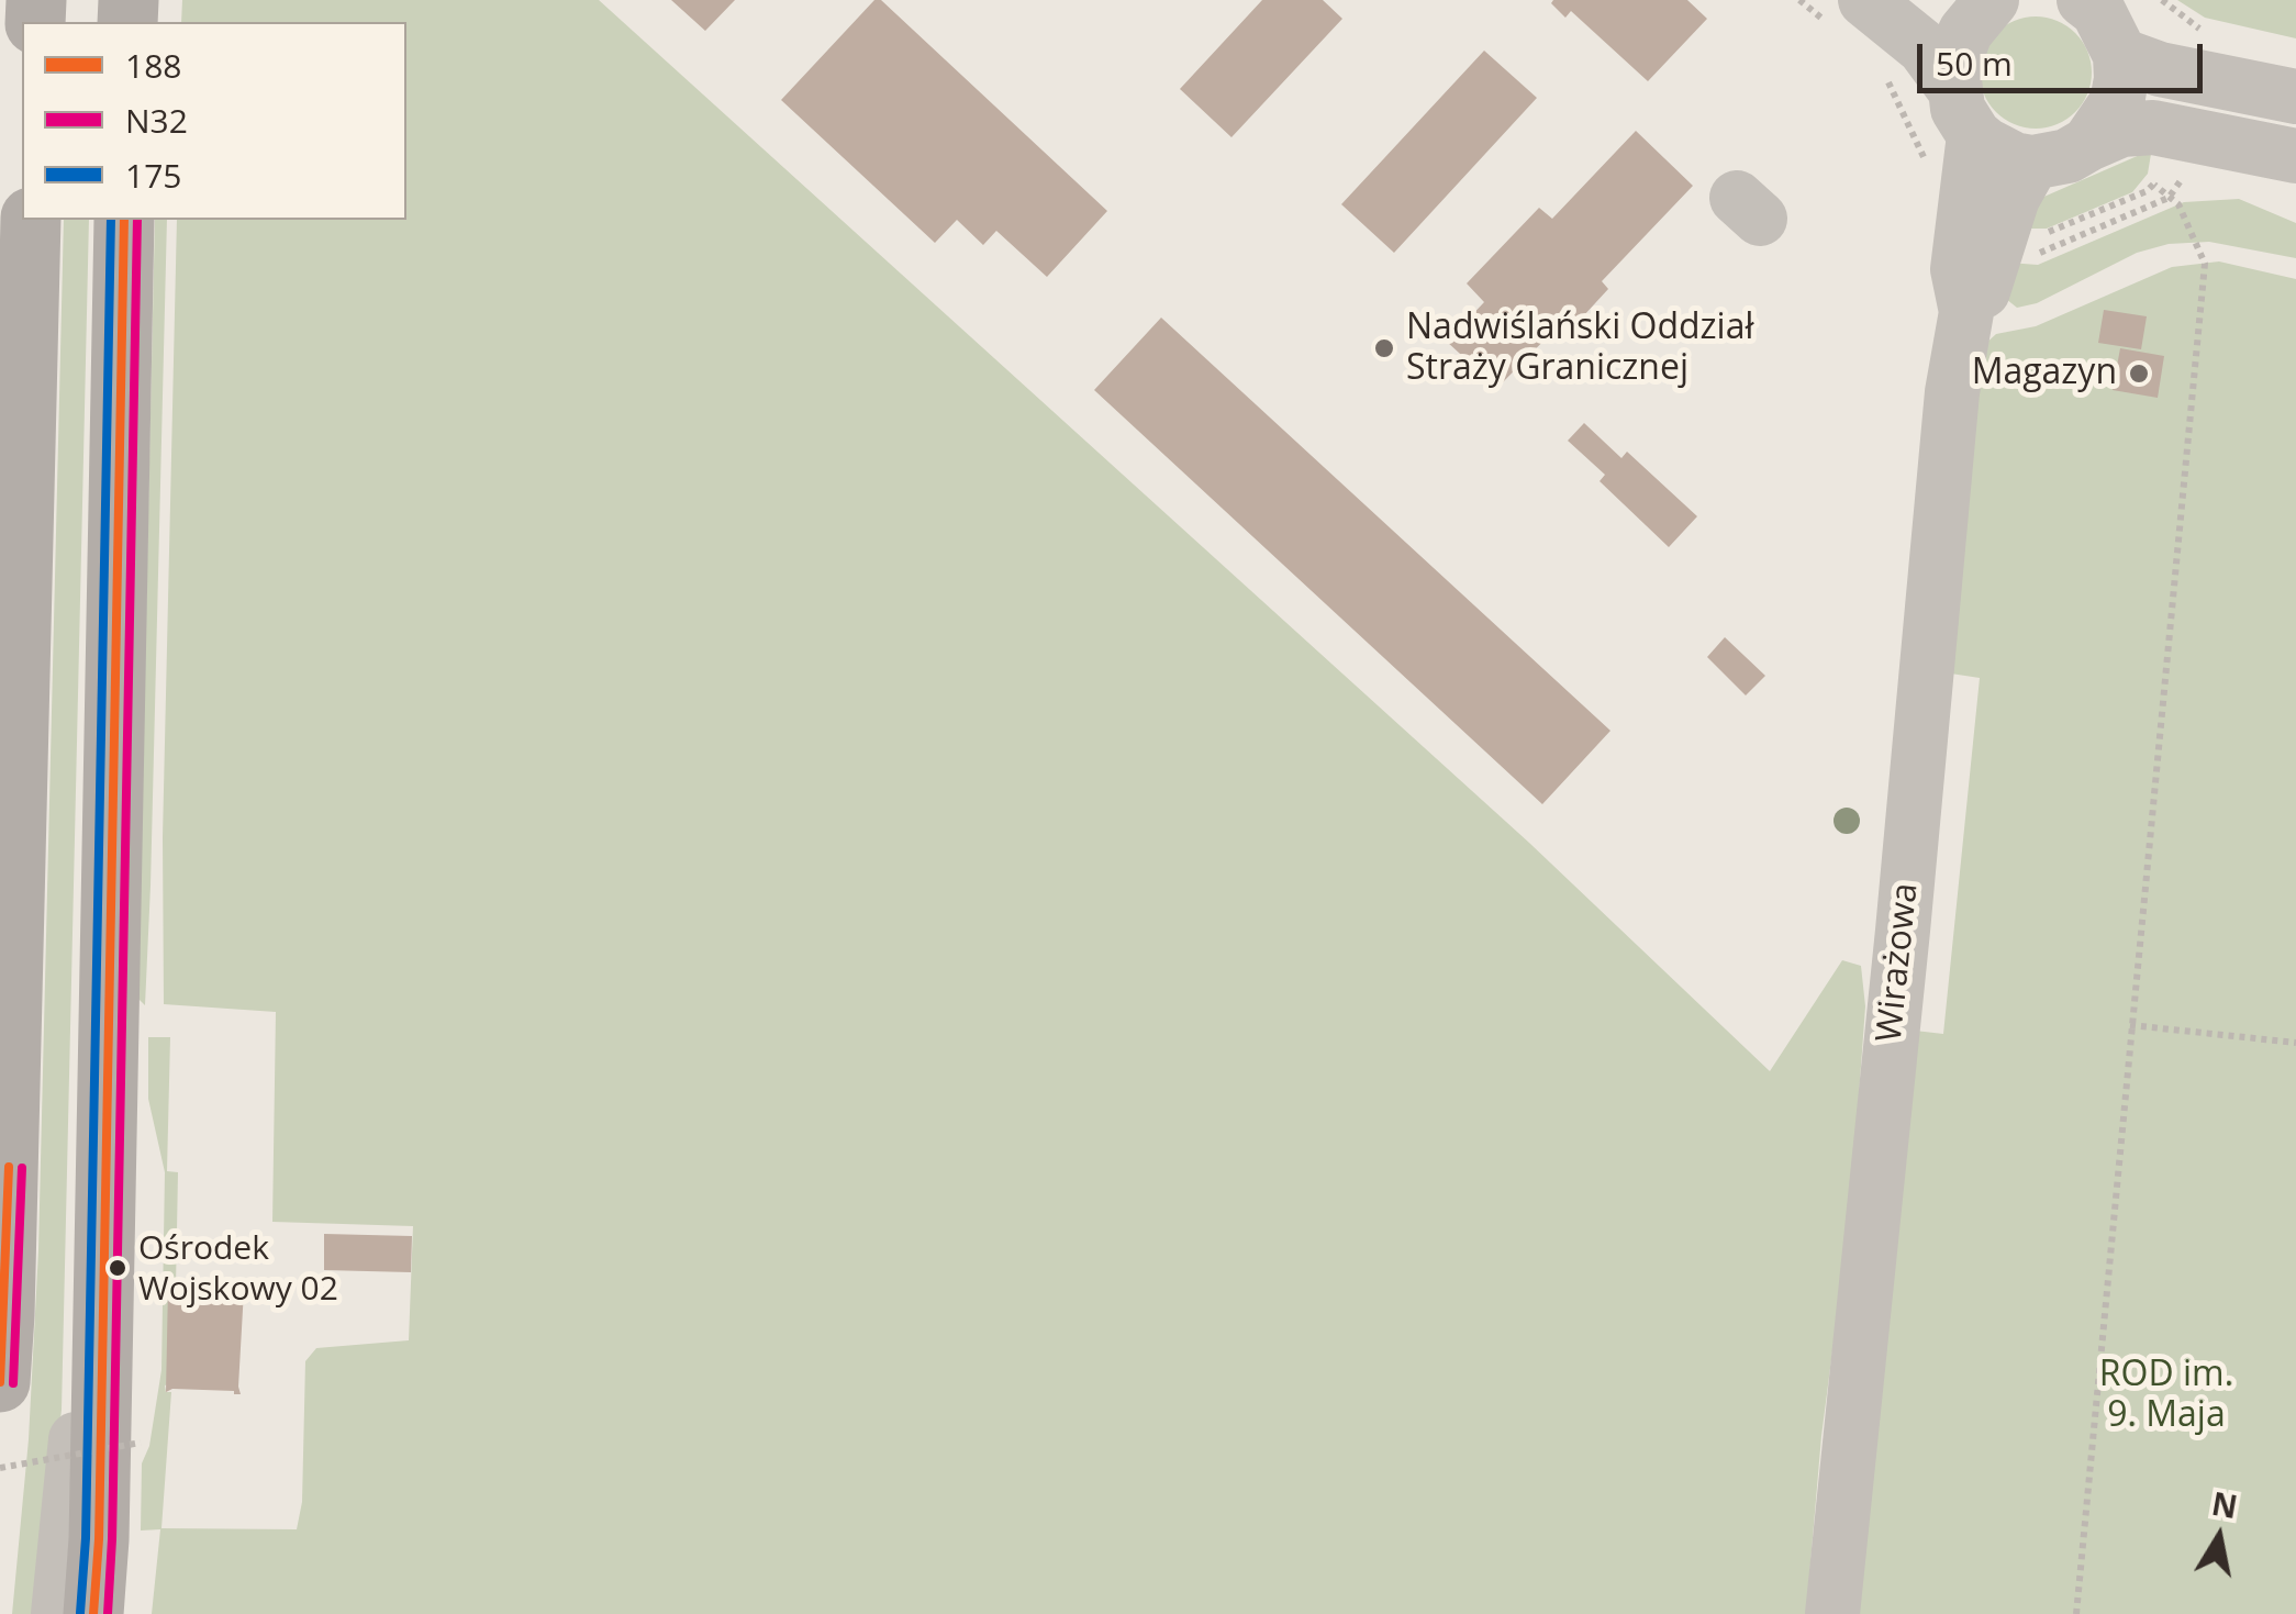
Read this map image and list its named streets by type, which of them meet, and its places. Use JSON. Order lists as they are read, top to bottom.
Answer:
{
  "streets": {
    "street": ["Wirażowa"]
  },
  "parks": ["ROD im. 9. Maja"],
  "places": ["Nadwiślański Oddział Straży Granicznej", "Magazyn", "Ośrodek Wojskowy 02"],
  "lines": ["transit line 188", "transit line N32", "transit line 175"],
  "legend": ["188", "N32", "175"],
  "scale_bar": "50 m",
  "north": "top"
}
